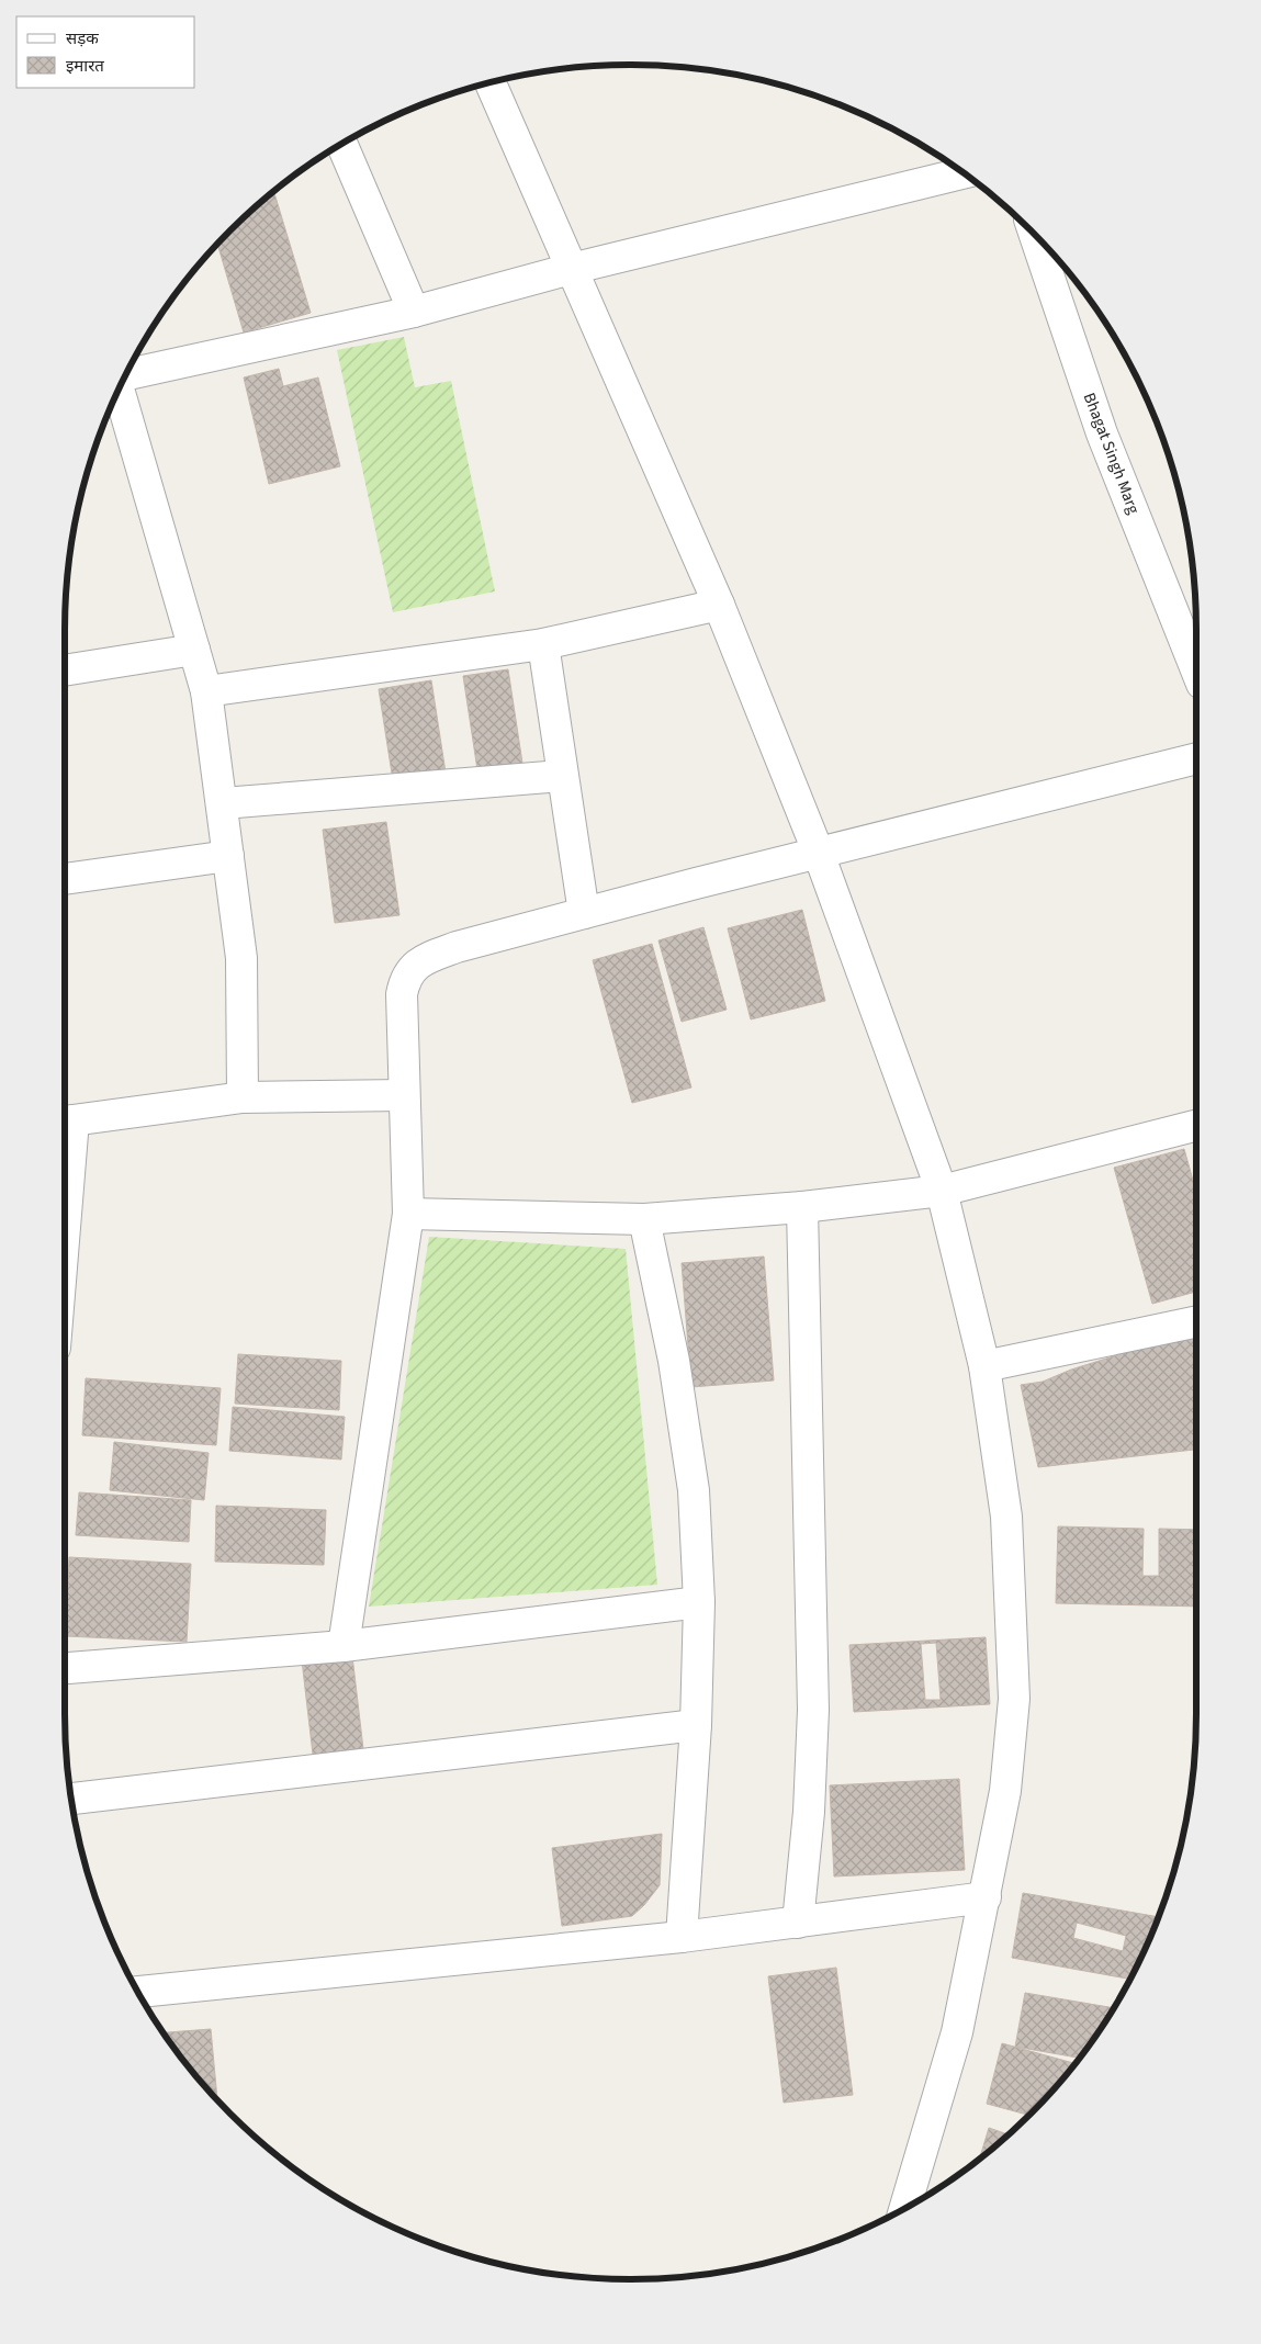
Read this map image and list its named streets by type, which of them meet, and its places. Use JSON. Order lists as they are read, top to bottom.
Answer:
{
  "streets": {
    "street": ["Bhagat Singh Marg"]
  },
  "legend": ["सड़क", "इमारत"]
}
